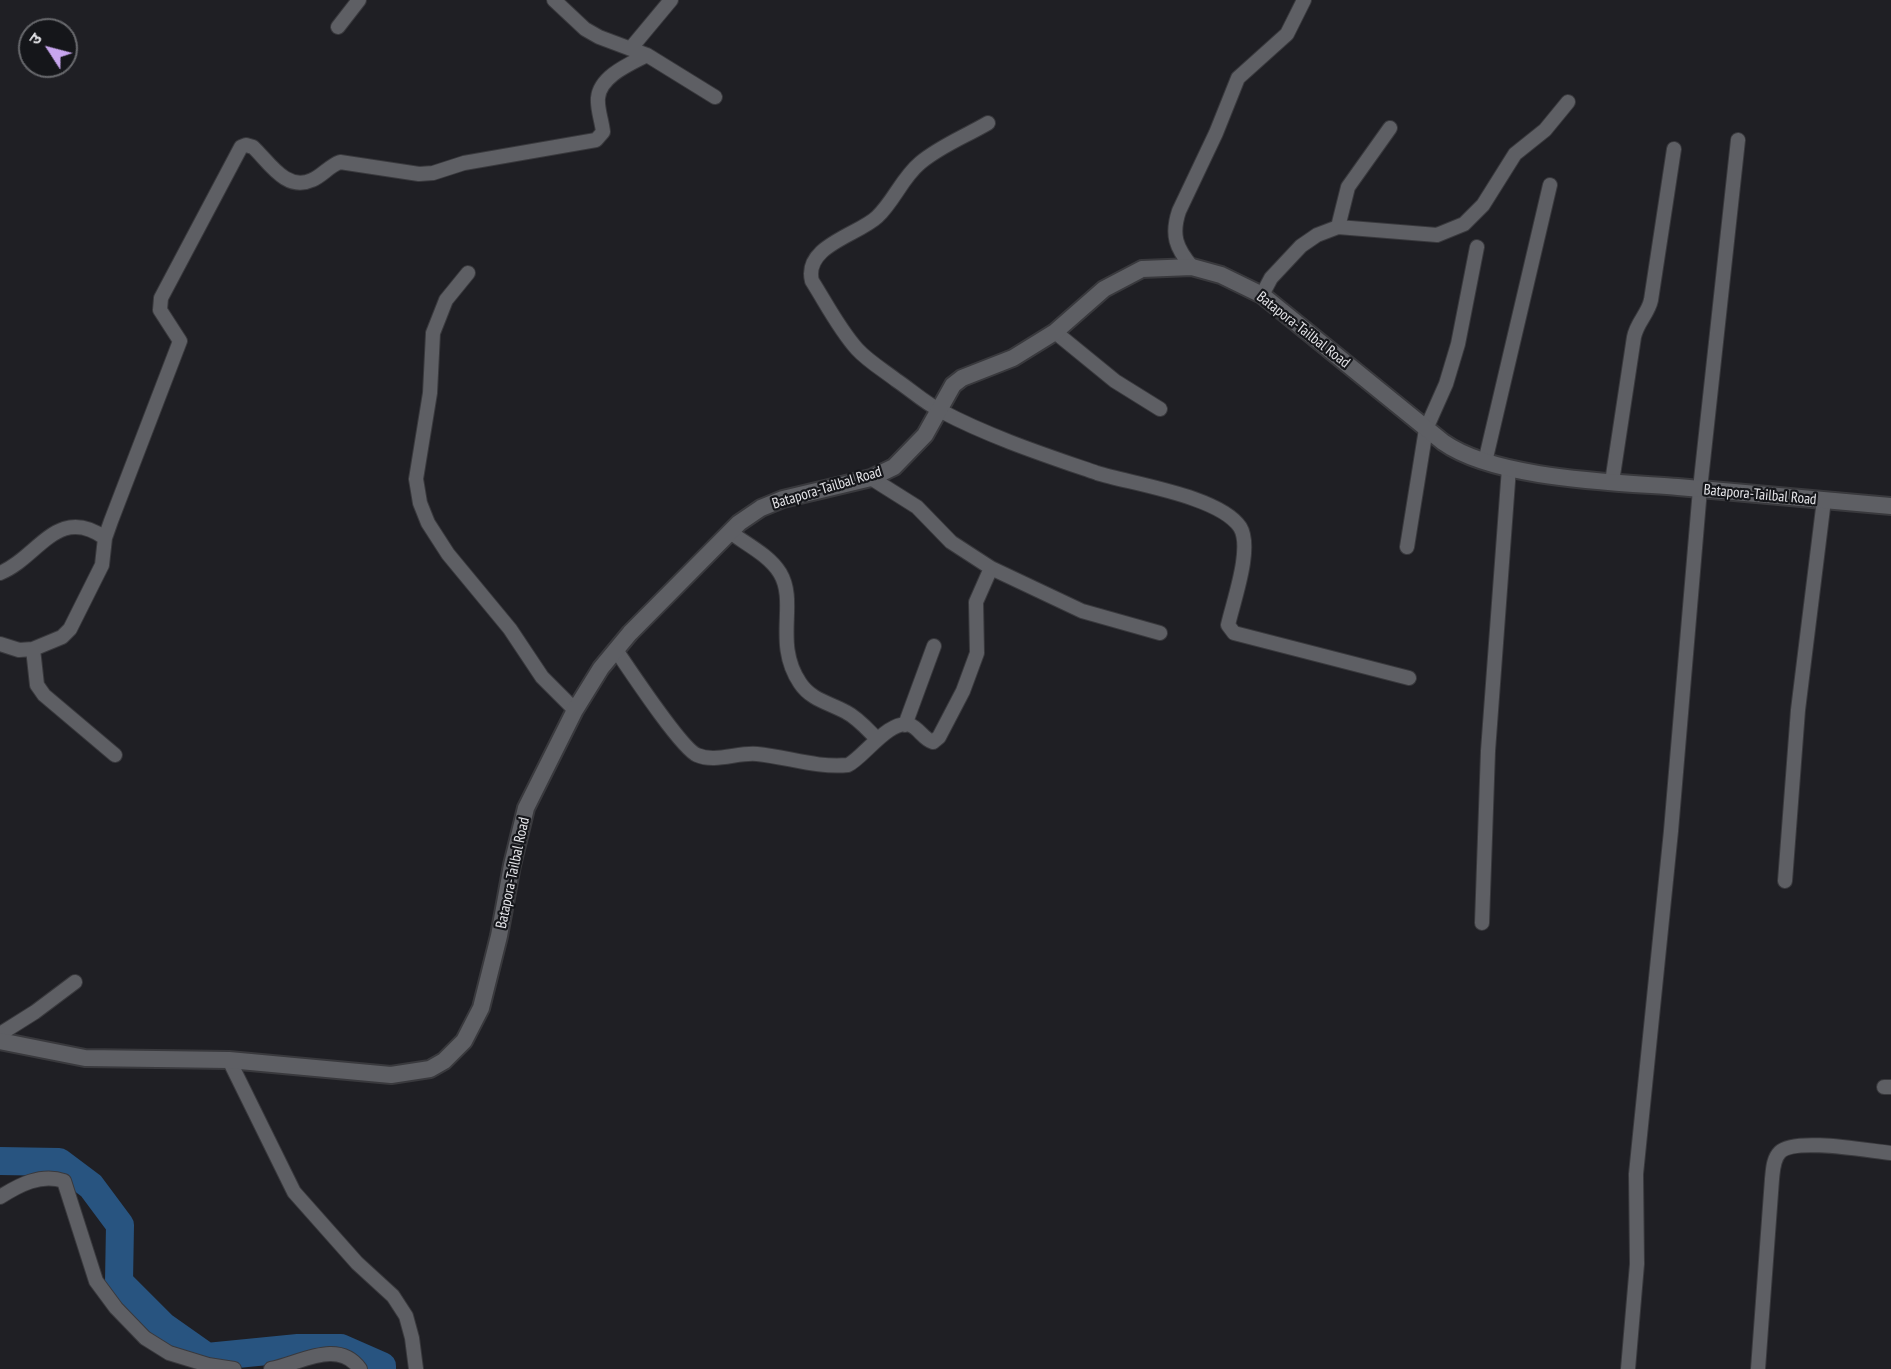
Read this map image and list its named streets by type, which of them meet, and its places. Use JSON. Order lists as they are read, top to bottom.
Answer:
{
  "streets": {
    "main road": ["Batapora-Tailbal Road"]
  },
  "north": "top left"
}
